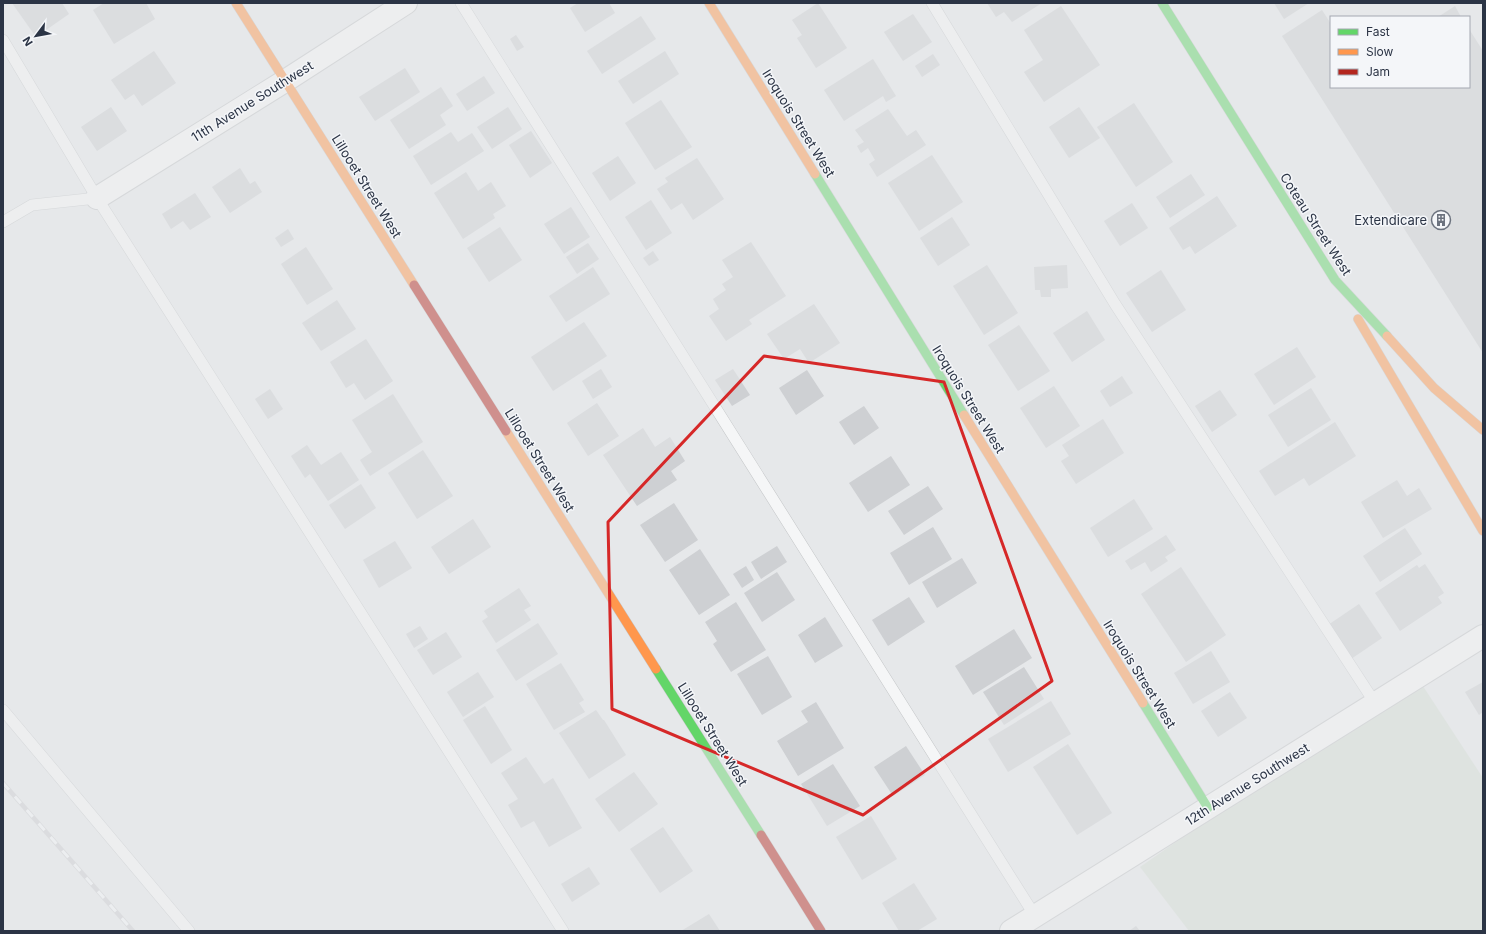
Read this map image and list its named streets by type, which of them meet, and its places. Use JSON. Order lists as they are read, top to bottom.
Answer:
{
  "streets": {
    "street": [
      "11th Avenue Southwest",
      "Iroquois Street West",
      "Lillooet Street West",
      "Coteau Street West",
      "12th Avenue Southwest"
    ]
  },
  "crossings": [
    ["11th Avenue Southwest", "Lillooet Street West"],
    ["Iroquois Street West", "12th Avenue Southwest"]
  ],
  "places": {
    "building": ["Extendicare"]
  },
  "legend": ["Fast", "Slow", "Jam"],
  "north": "bottom left"
}
